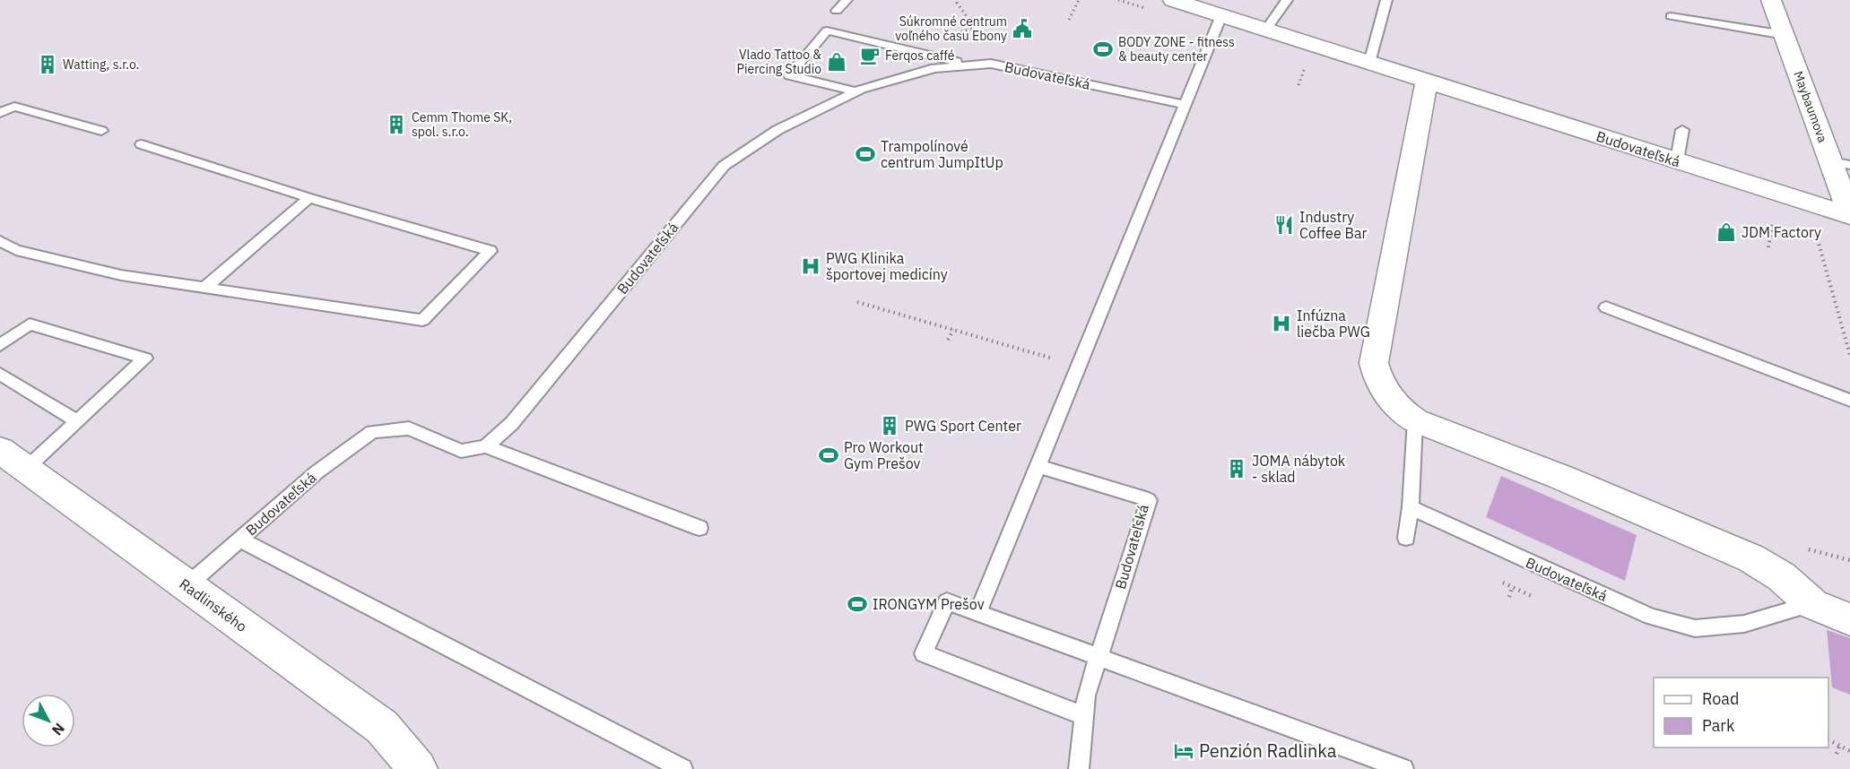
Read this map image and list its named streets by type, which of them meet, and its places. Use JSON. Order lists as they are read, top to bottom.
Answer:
{
  "streets": {
    "street": ["Budovateľská", "Maybaumova", "Radlinského"]
  },
  "crossings": [
    ["Budovateľská", "Maybaumova"],
    ["Budovateľská", "Radlinského"]
  ],
  "places": {
    "public building": ["Súkromné centrum voľného času Ebony"],
    "sports": [
      "BODY ZONE - fitness & beauty center",
      "Trampolínové centrum JumpItUp",
      "Pro Workout Gym Prešov",
      "IRONGYM Prešov"
    ],
    "cafe": ["Ferqos caffé"],
    "shop": ["Vlado Tattoo & Piercing Studio", "JDM Factory"],
    "building": [
      "Watting, s.r.o.",
      "Cemm Thome SK, spol. s.r.o.",
      "PWG Sport Center",
      "JOMA nábytok - sklad"
    ],
    "restaurant": ["Industry Coffee Bar"],
    "hospital": ["PWG Klinika športovej medicíny", "Infúzna liečba PWG"],
    "hotel": ["Penzión Radlinka"]
  },
  "legend": ["Road", "Park"],
  "north": "bottom right"
}
